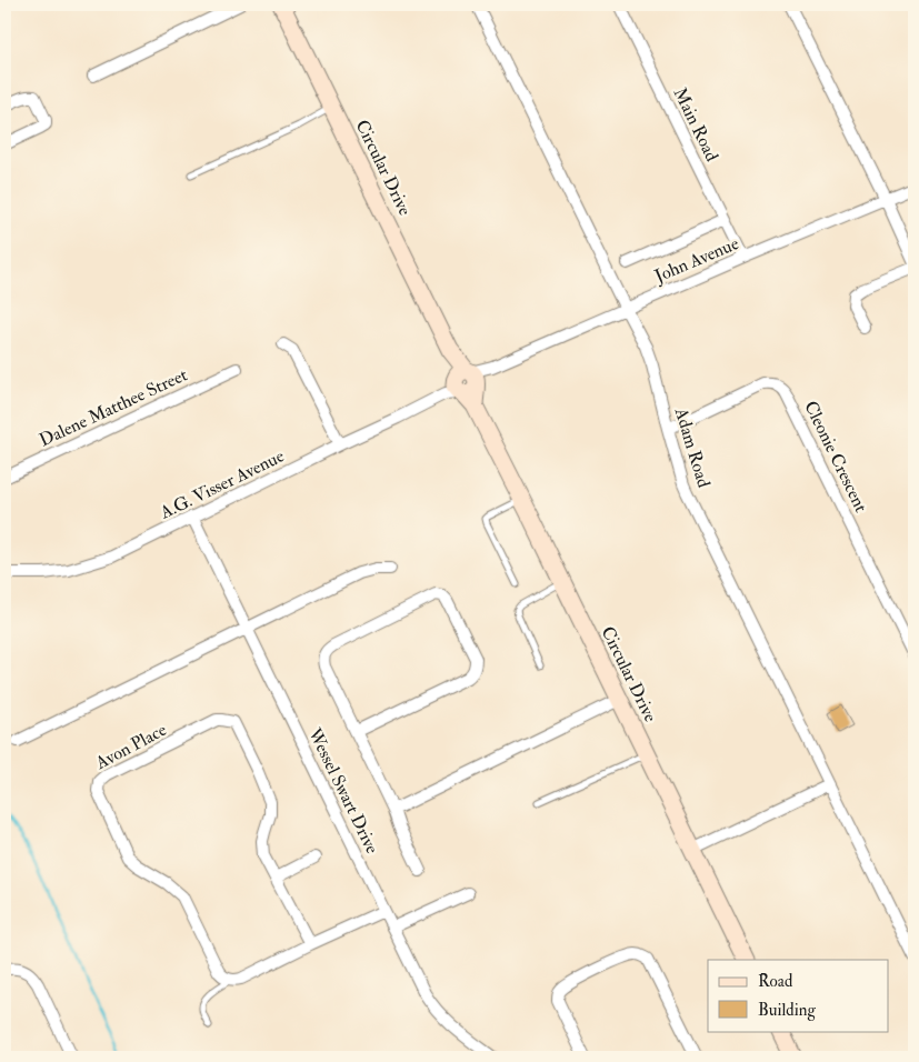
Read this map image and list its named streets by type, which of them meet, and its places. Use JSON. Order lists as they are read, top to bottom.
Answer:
{
  "streets": {
    "street": [
      "Main Road",
      "Circular Drive",
      "John Avenue",
      "Dalene Matthee Street",
      "Adam Road",
      "Cleonie Crescent",
      "A.G. Visser Avenue",
      "Avon Place",
      "Wessel Swart Drive"
    ]
  },
  "crossings": [
    ["Main Road", "John Avenue"],
    ["Circular Drive", "John Avenue"],
    ["Circular Drive", "A.G. Visser Avenue"],
    ["John Avenue", "Adam Road"],
    ["John Avenue", "A.G. Visser Avenue"],
    ["Adam Road", "Cleonie Crescent"],
    ["A.G. Visser Avenue", "Wessel Swart Drive"]
  ],
  "legend": ["Road", "Building"]
}
